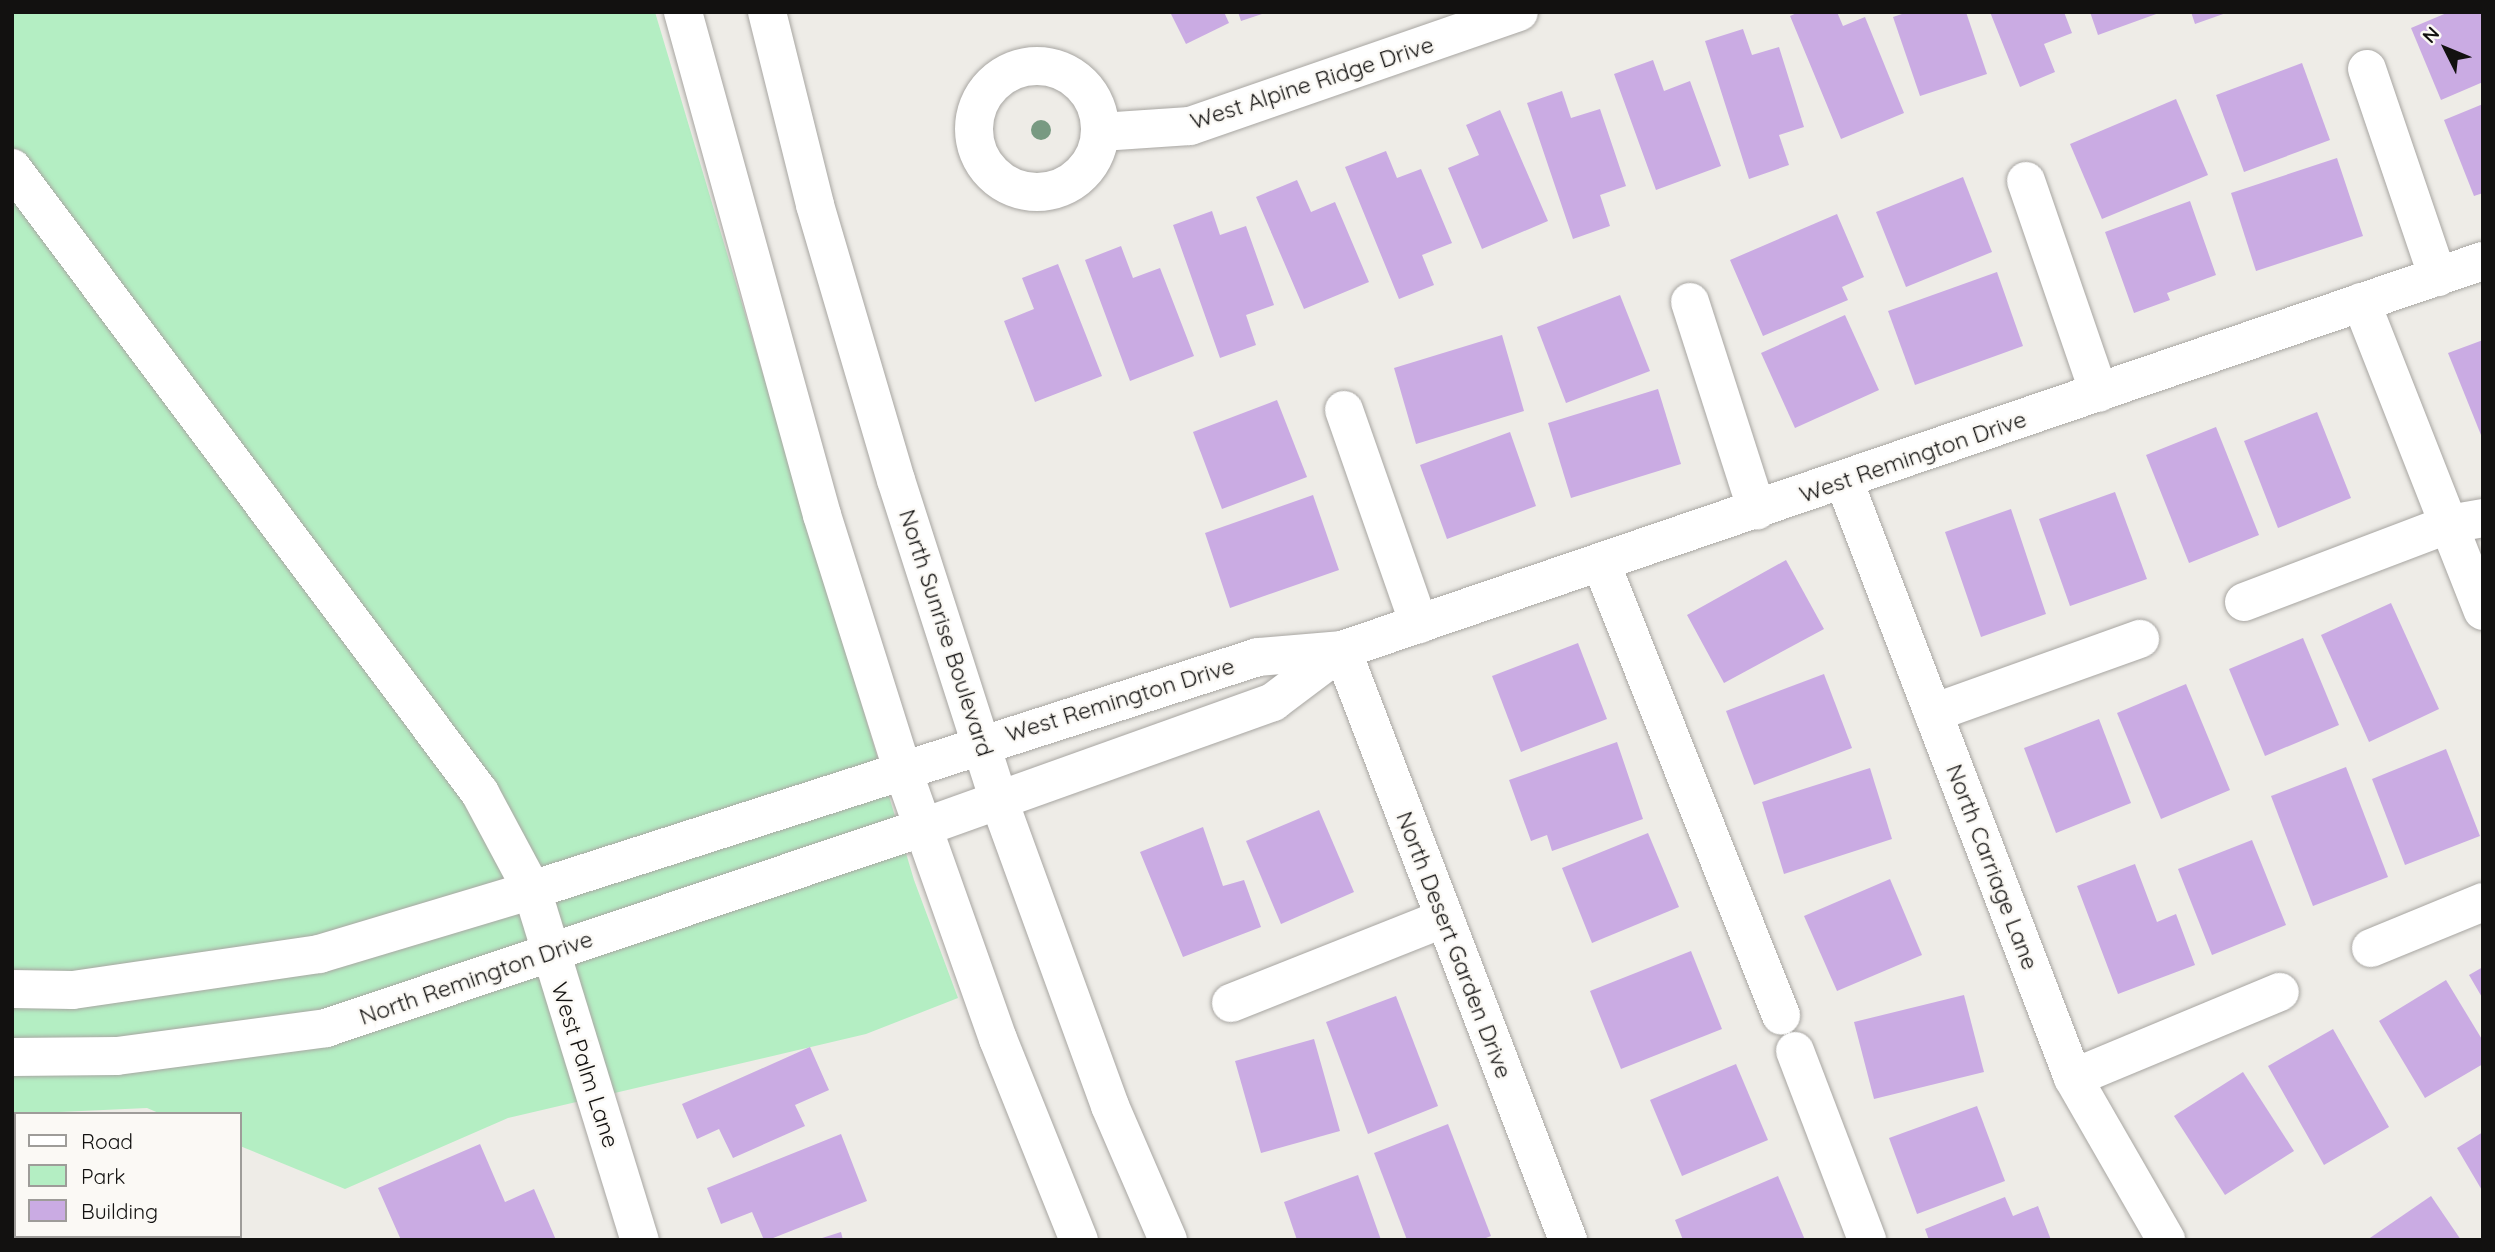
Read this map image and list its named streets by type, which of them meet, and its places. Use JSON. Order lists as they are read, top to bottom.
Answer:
{
  "streets": {
    "street": [
      "West Alpine Ridge Drive",
      "West Remington Drive",
      "North Sunrise Boulevard",
      "North Carriage Lane",
      "North Desert Garden Drive",
      "North Remington Drive",
      "West Palm Lane"
    ]
  },
  "crossings": [
    ["West Remington Drive", "North Sunrise Boulevard"],
    ["West Remington Drive", "North Carriage Lane"],
    ["West Remington Drive", "North Desert Garden Drive"],
    ["West Remington Drive", "North Remington Drive"],
    ["North Remington Drive", "West Palm Lane"]
  ],
  "legend": ["Road", "Park", "Building"],
  "north": "top left"
}
